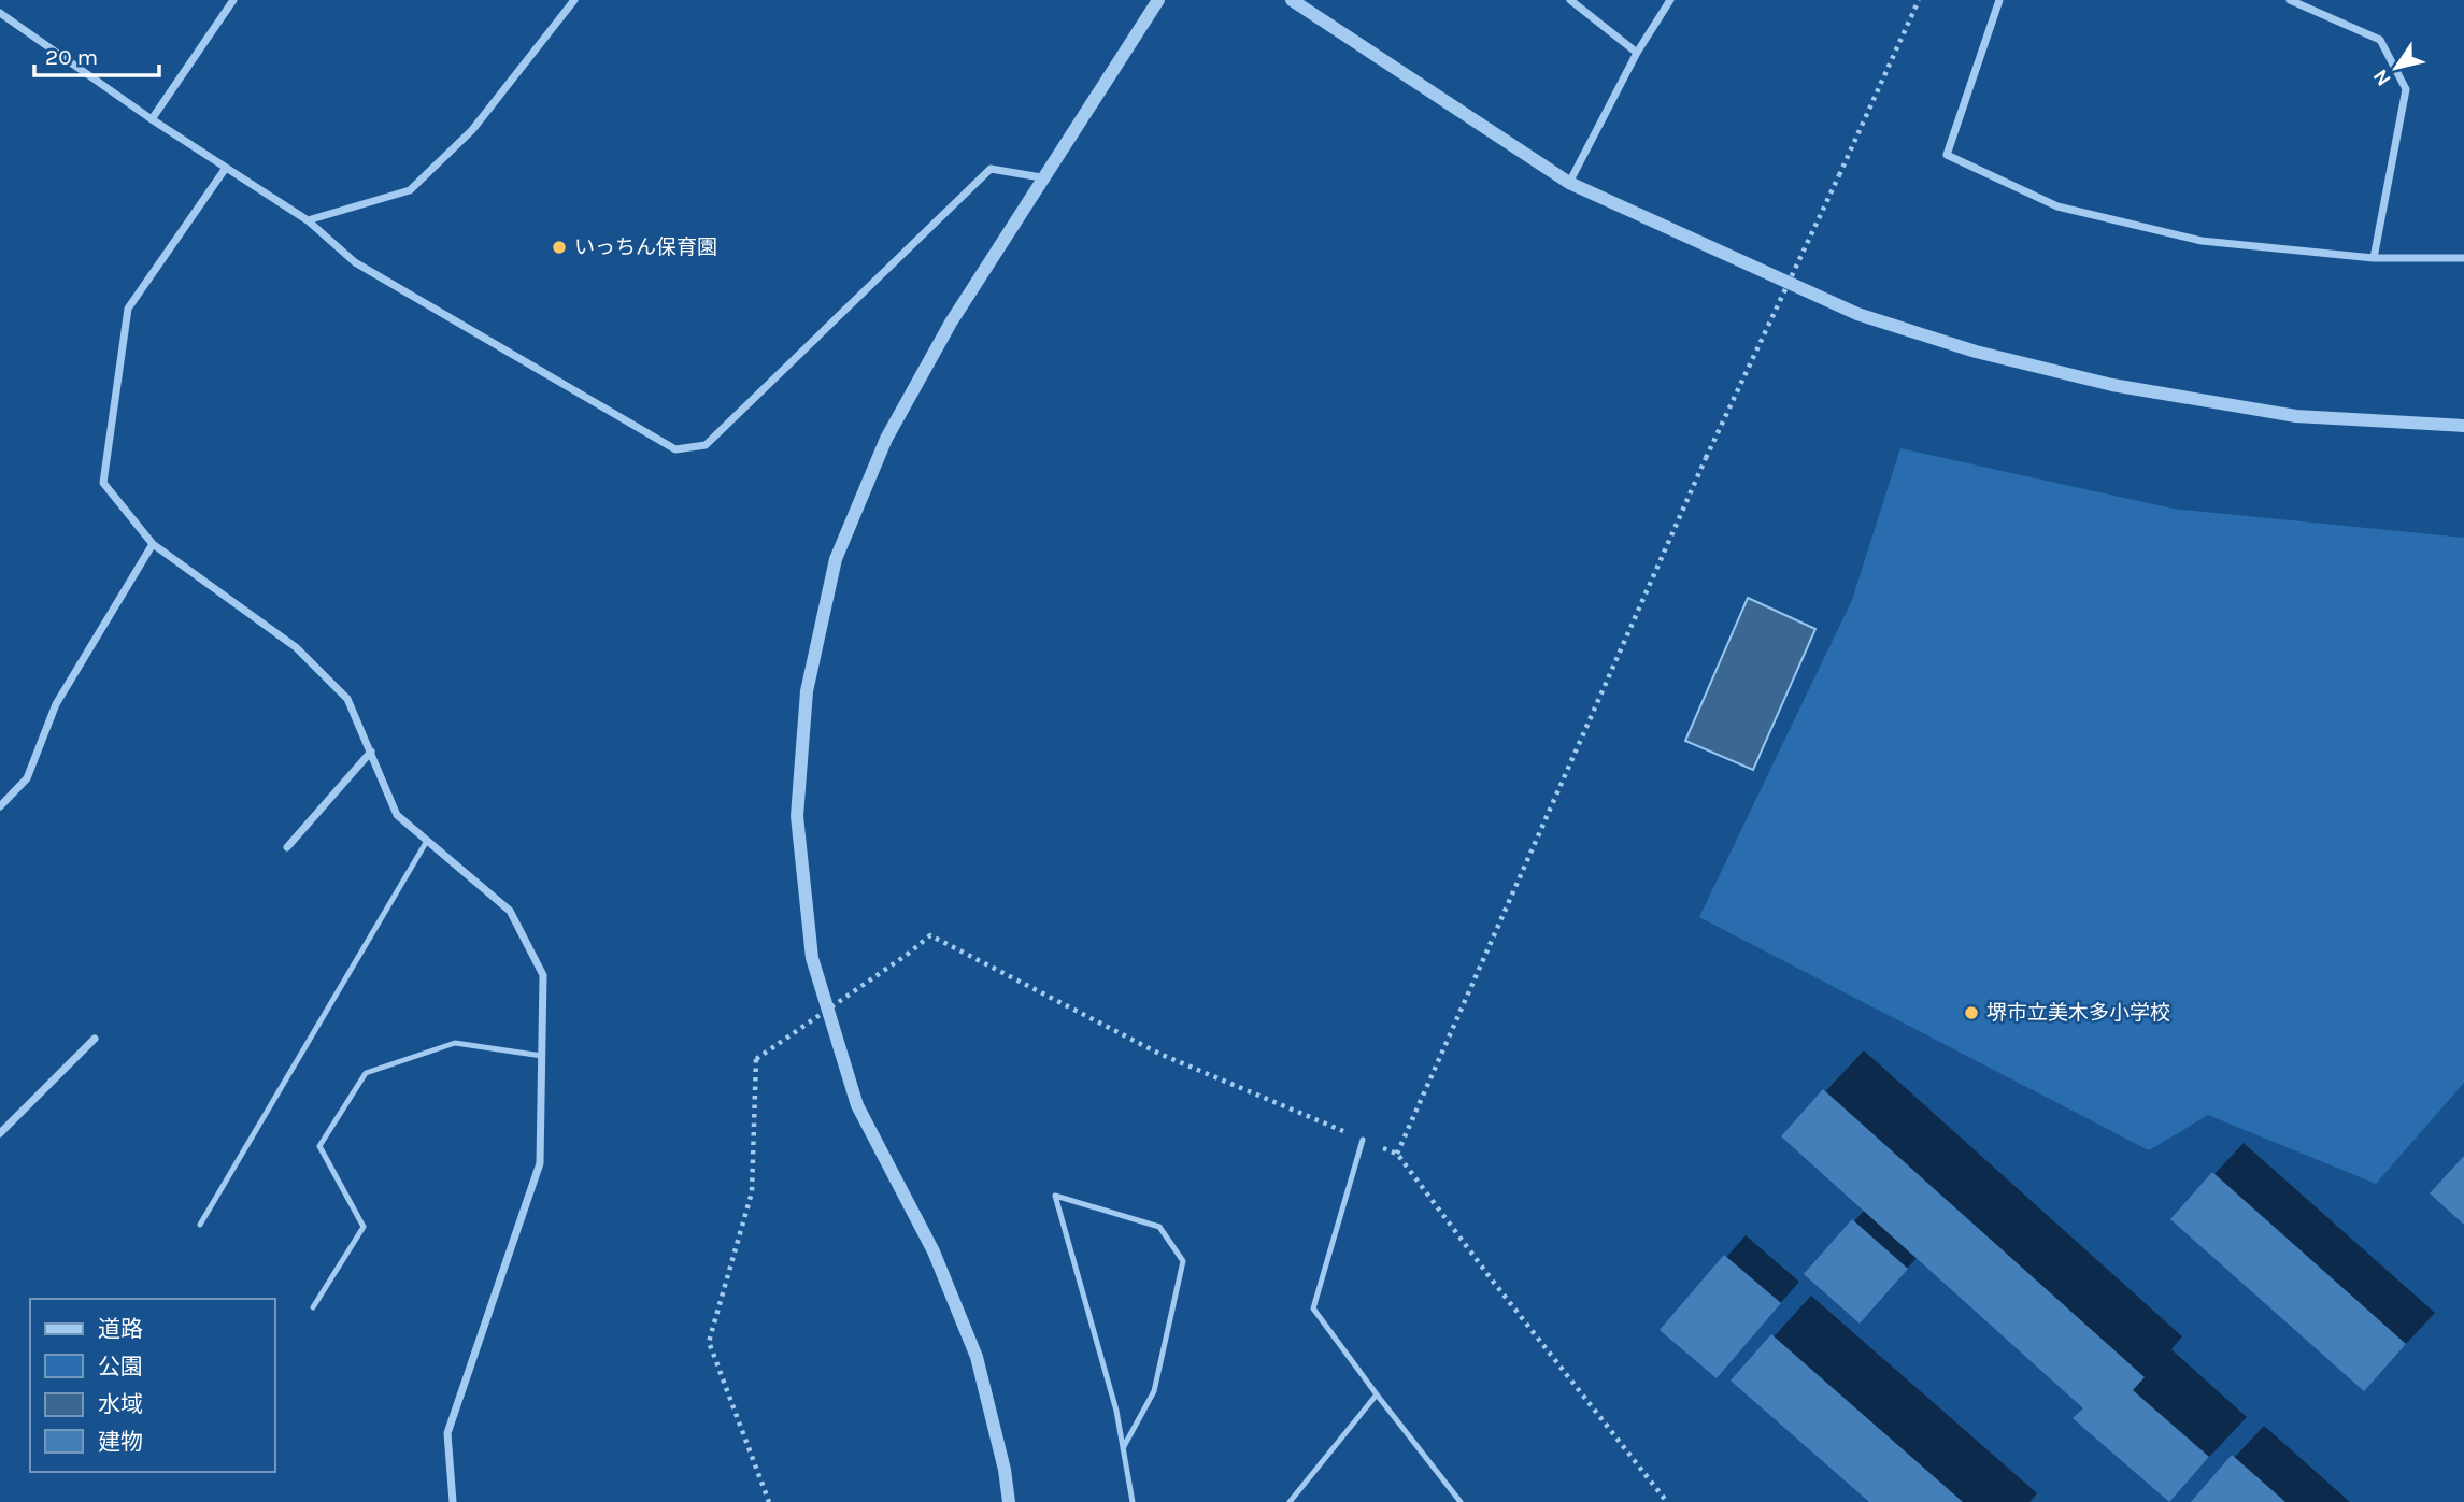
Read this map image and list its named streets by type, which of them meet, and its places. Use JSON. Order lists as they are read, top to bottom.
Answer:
{
  "places": ["いっちん保育園", "堺市立美木多小学校"],
  "legend": [
    "道路",
    "公園",
    "水域",
    "建物"
  ],
  "scale_bar": "20 m",
  "north": "bottom left"
}
